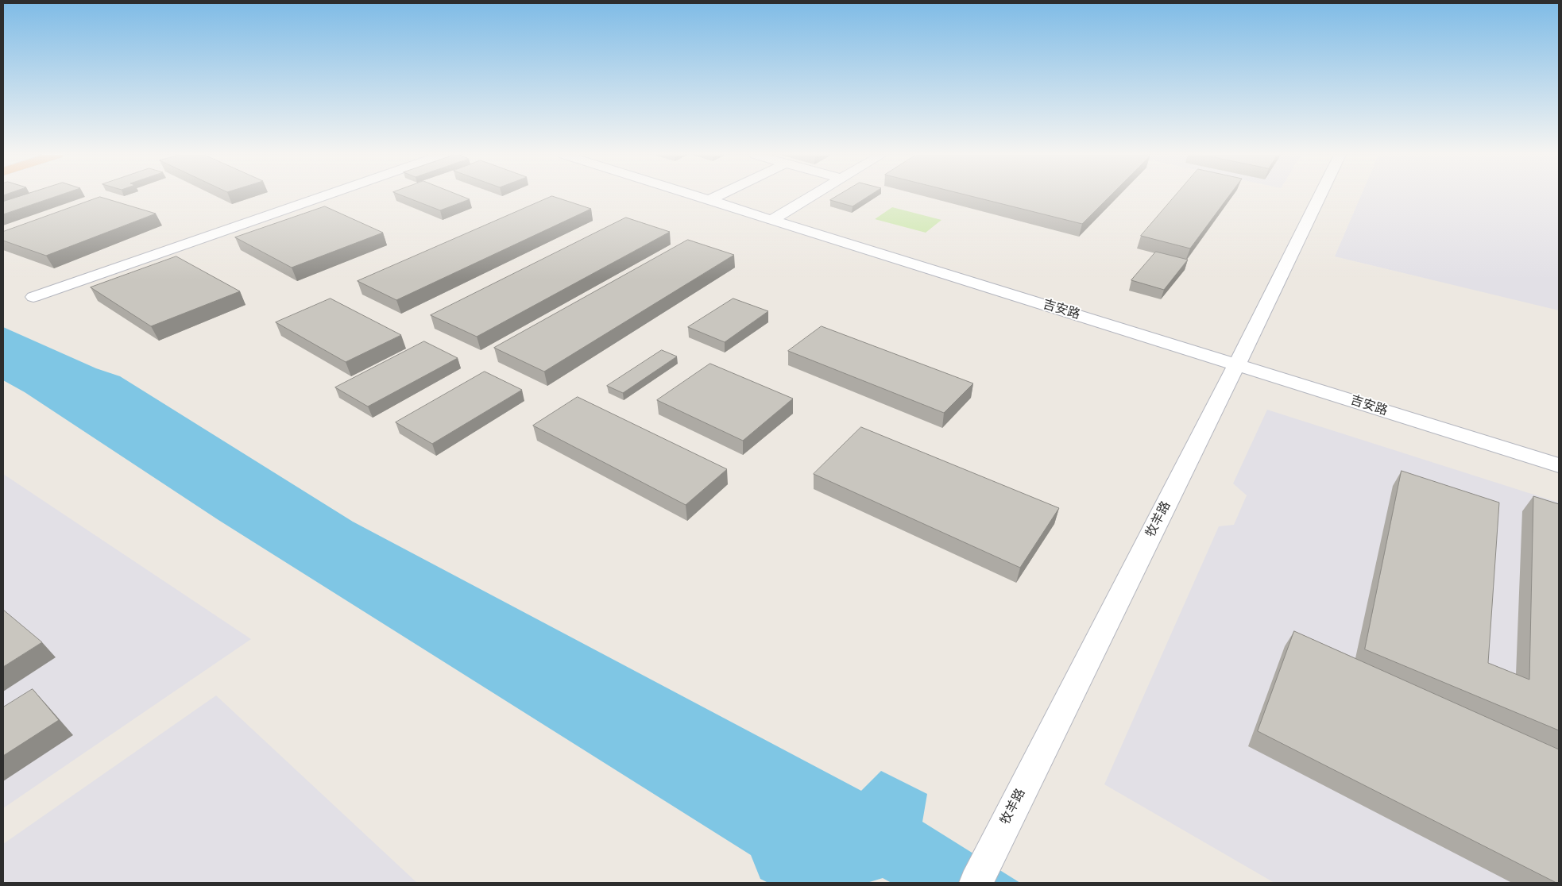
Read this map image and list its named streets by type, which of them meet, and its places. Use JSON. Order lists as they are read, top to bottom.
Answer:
{
  "streets": {
    "street": ["吉安路", "牧羊路"]
  },
  "crossings": [
    ["吉安路", "牧羊路"]
  ]
}
